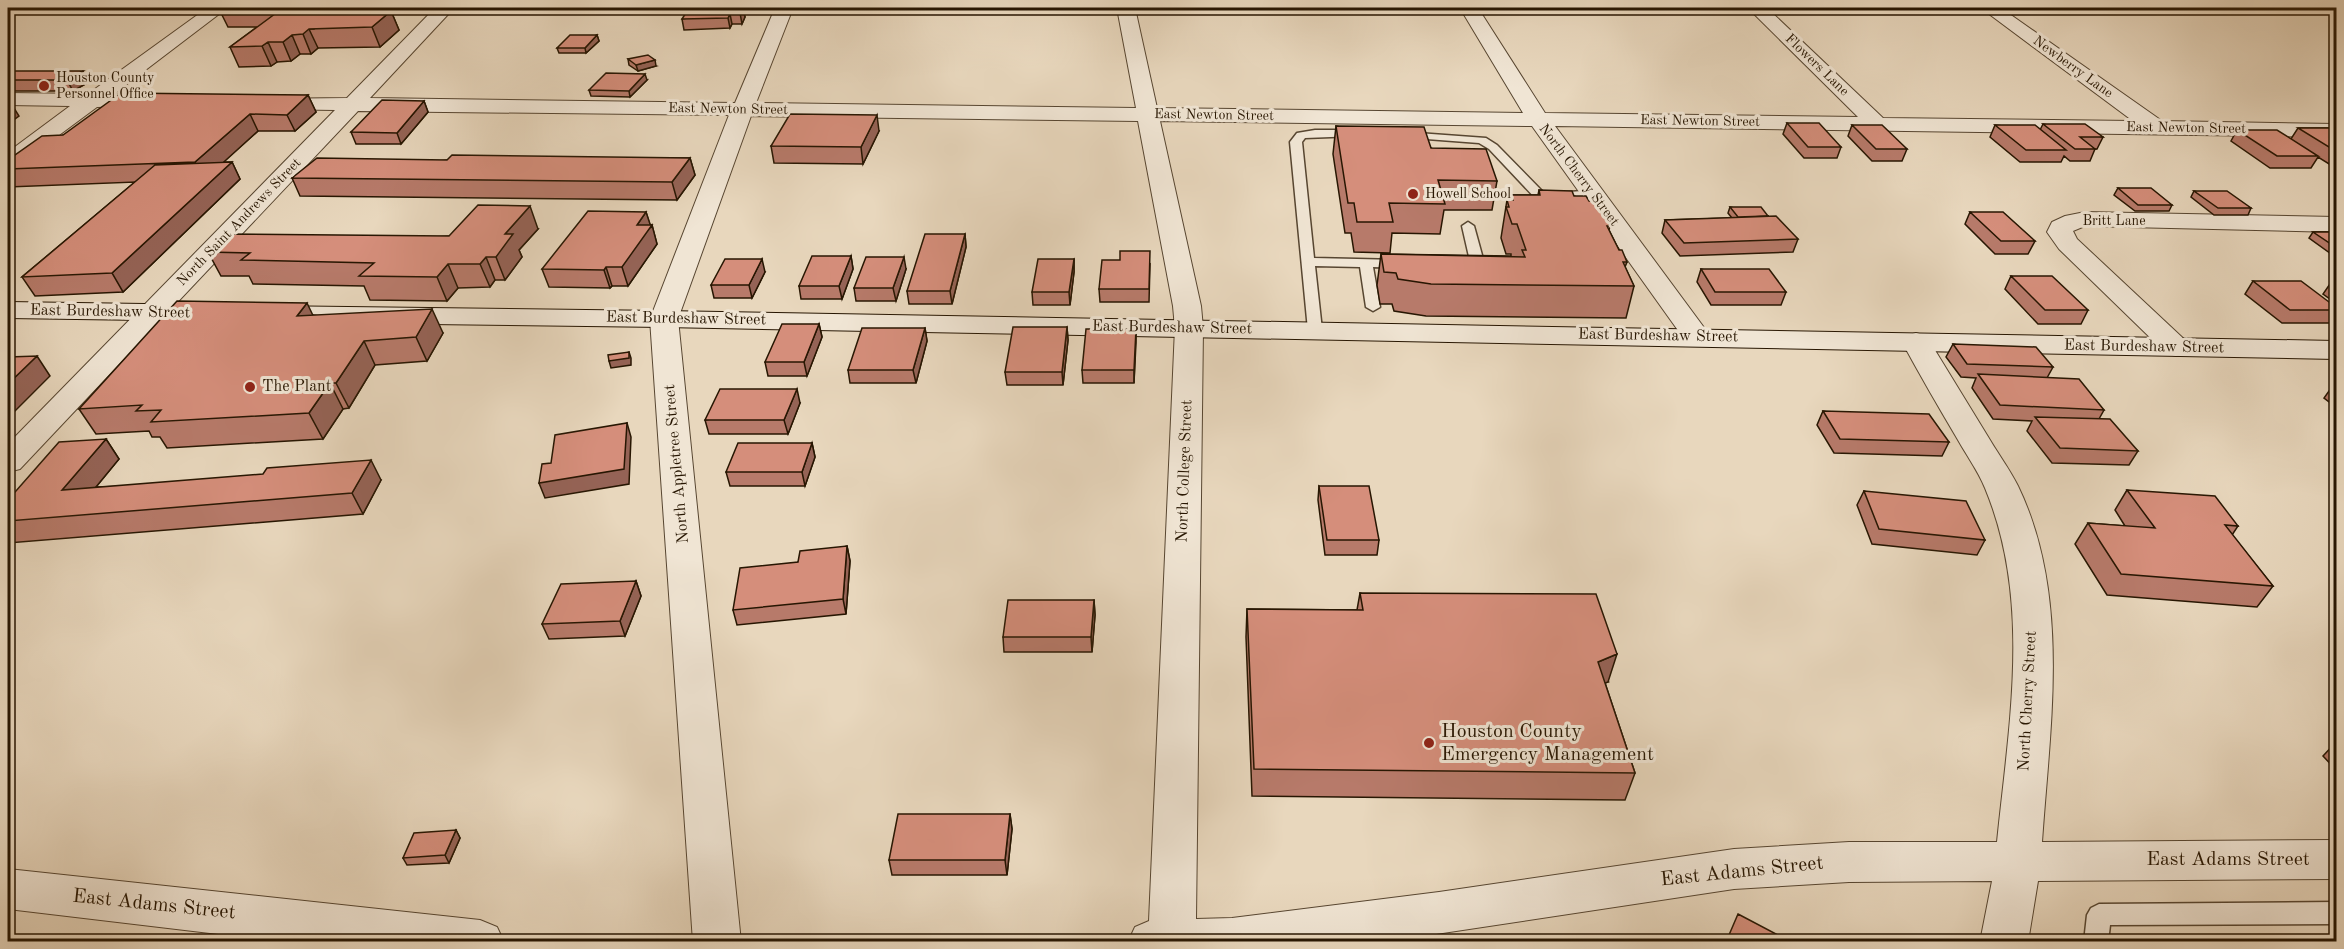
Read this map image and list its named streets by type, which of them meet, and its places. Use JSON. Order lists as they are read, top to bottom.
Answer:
{
  "streets": {
    "street": [
      "Flowers Lane",
      "Newberry Lane",
      "East Newton Street",
      "North Cherry Street",
      "Britt Lane",
      "North Saint Andrews Street",
      "East Burdeshaw Street",
      "North Appletree Street",
      "North College Street",
      "East Adams Street"
    ]
  },
  "crossings": [
    ["Flowers Lane", "East Newton Street"],
    ["Newberry Lane", "East Newton Street"],
    ["East Newton Street", "North Cherry Street"],
    ["East Newton Street", "North Saint Andrews Street"],
    ["East Newton Street", "North Appletree Street"],
    ["East Newton Street", "North College Street"],
    ["North Cherry Street", "East Burdeshaw Street"],
    ["North Cherry Street", "East Adams Street"],
    ["Britt Lane", "East Burdeshaw Street"],
    ["North Saint Andrews Street", "East Burdeshaw Street"],
    ["East Burdeshaw Street", "North Appletree Street"],
    ["East Burdeshaw Street", "North College Street"],
    ["North College Street", "East Adams Street"]
  ],
  "places": [
    "Houston County Personnel Office",
    "Howell School",
    "The Plant",
    "Houston County Emergency Management"
  ]
}
